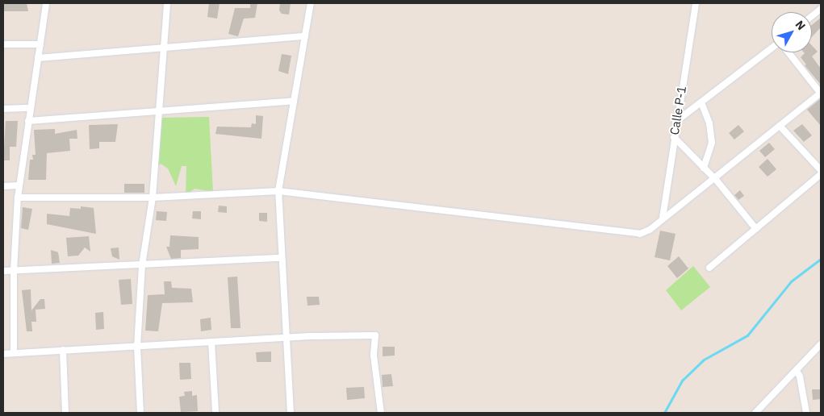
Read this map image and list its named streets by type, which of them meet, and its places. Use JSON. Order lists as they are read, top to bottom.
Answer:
{
  "streets": {
    "street": ["Calle P-1"]
  },
  "north": "top right"
}
